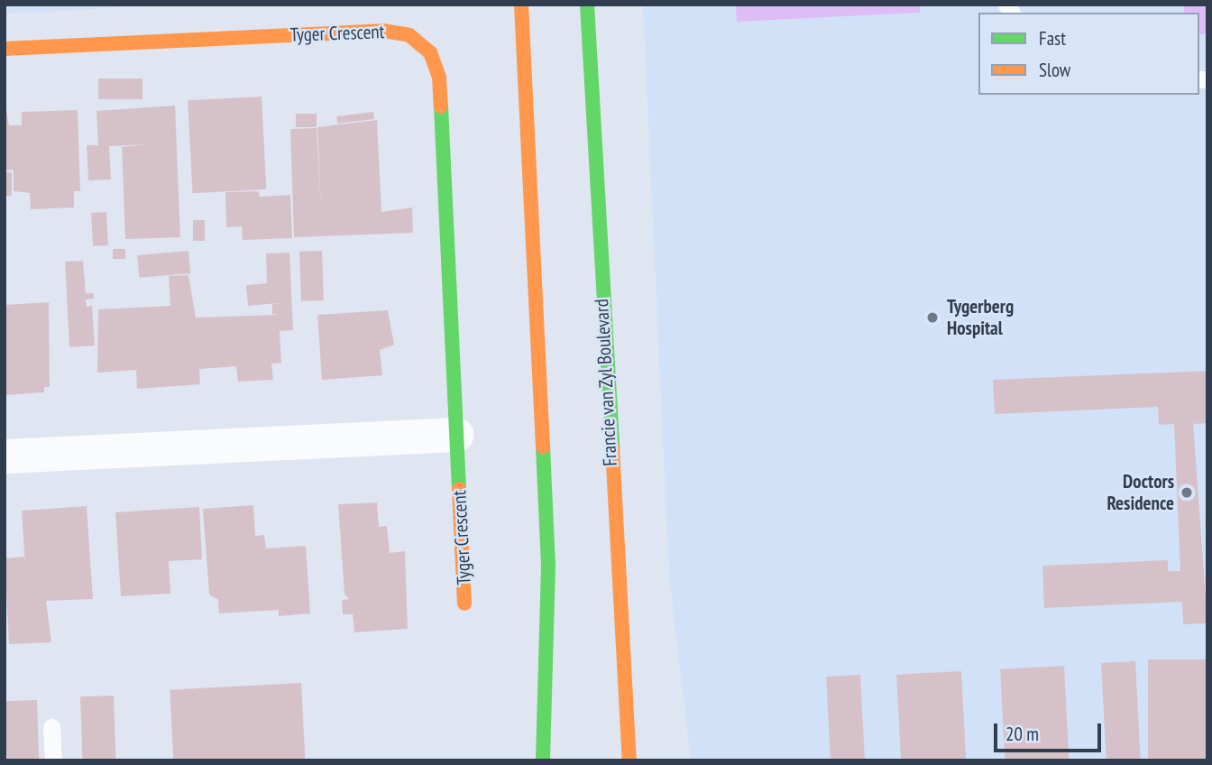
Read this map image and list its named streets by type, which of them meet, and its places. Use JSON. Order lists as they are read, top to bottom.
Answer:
{
  "streets": {
    "main road": ["Tyger Crescent", "Francie van Zyl Boulevard"]
  },
  "places": ["Tygerberg Hospital", "Doctors Residence"],
  "legend": ["Fast", "Slow"],
  "scale_bar": "20 m"
}
